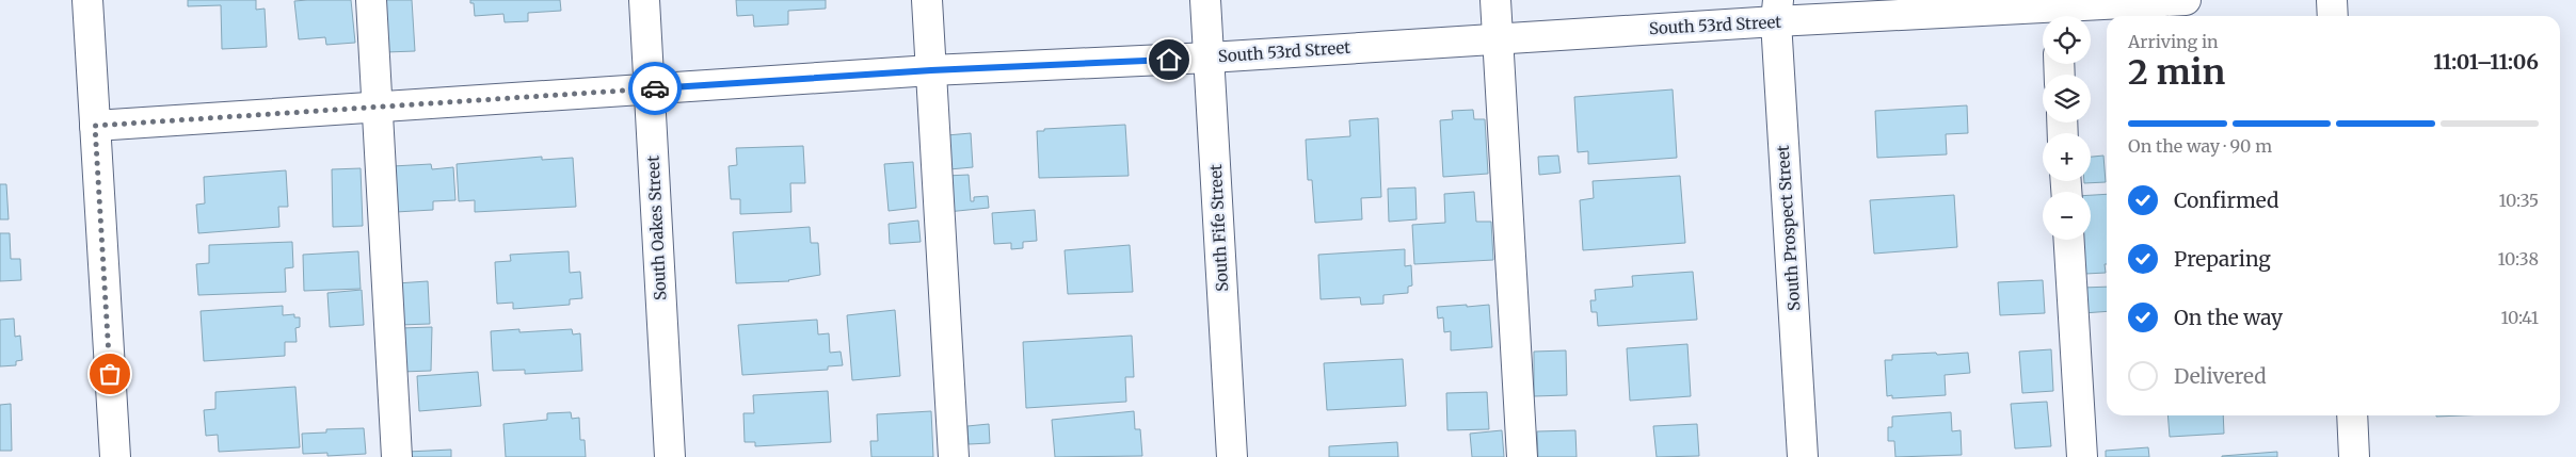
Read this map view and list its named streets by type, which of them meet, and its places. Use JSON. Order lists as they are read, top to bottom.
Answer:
{
  "streets": {
    "street": [
      "South 53rd Street",
      "South Oakes Street",
      "South Fife Street",
      "South Prospect Street"
    ]
  },
  "crossings": [
    ["South 53rd Street", "South Oakes Street"],
    ["South 53rd Street", "South Fife Street"],
    ["South 53rd Street", "South Prospect Street"]
  ],
  "page": {
    "map_buttons": ["+", "−"],
    "heading": ["2 min", "Arriving in", "11:01–11:06"],
    "bar": "On the way · 90 m",
    "list": [
      ["Confirmed", "10:35"],
      ["Preparing", "10:38"],
      ["On the way", "10:41"],
      "Delivered"
    ]
  }
}
